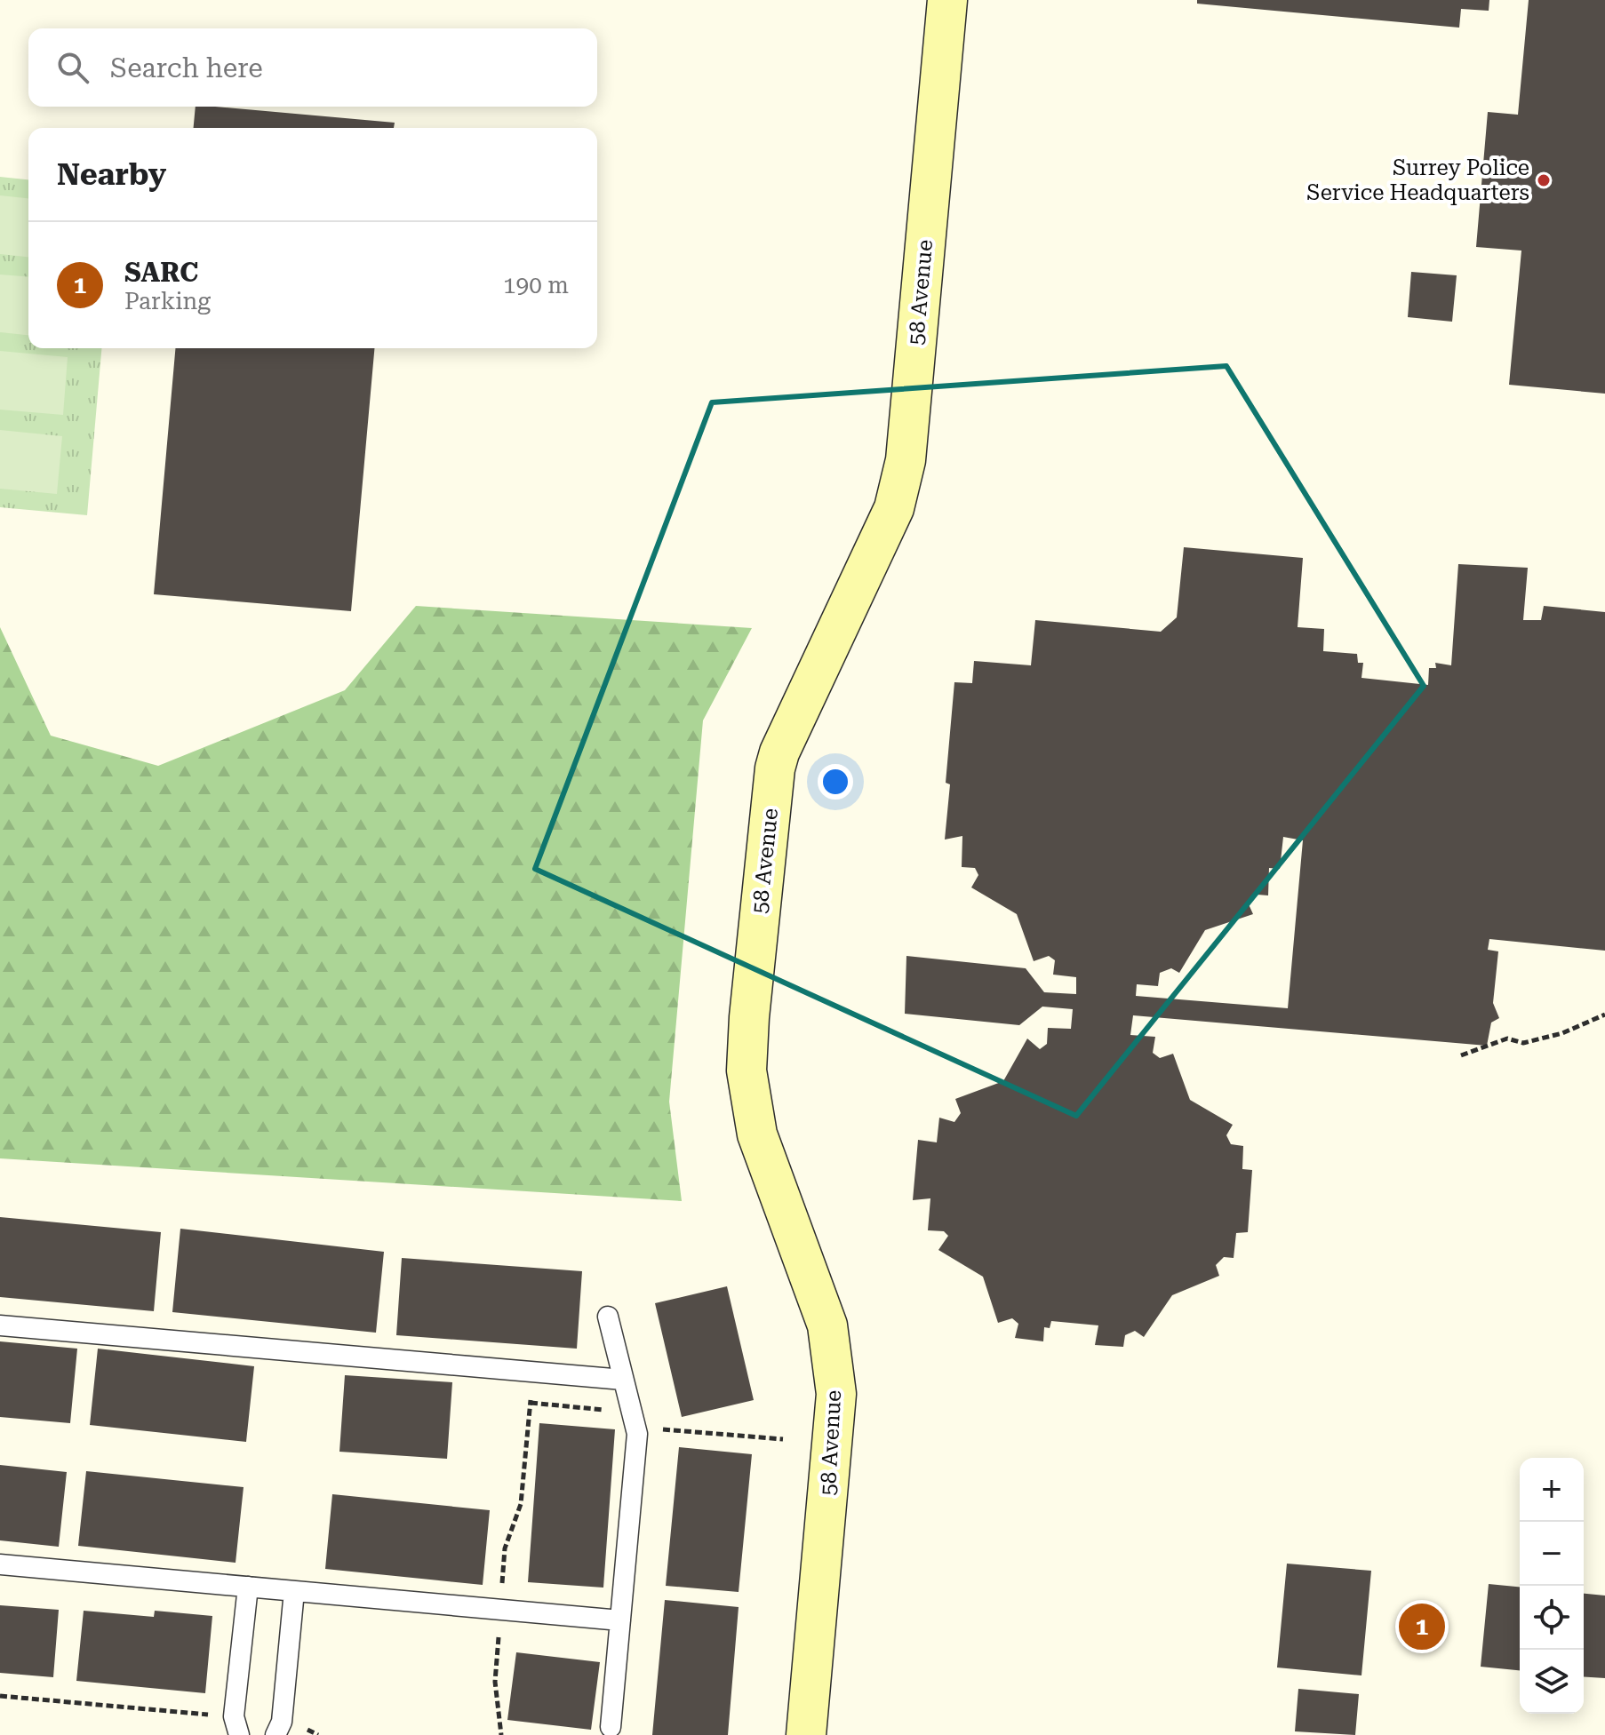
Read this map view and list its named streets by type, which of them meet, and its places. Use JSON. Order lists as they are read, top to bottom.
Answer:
{
  "streets": {
    "street": ["58 Avenue"]
  },
  "places": ["Surrey Police Service Headquarters"],
  "page": {
    "search": "Search here",
    "heading": "Nearby",
    "list": [
      {
        "mark": "1",
        "name": "SARC",
        "note": "Parking",
        "value": "190 m"
      }
    ],
    "map_buttons": ["+", "−"],
    "pins": "1"
  }
}
